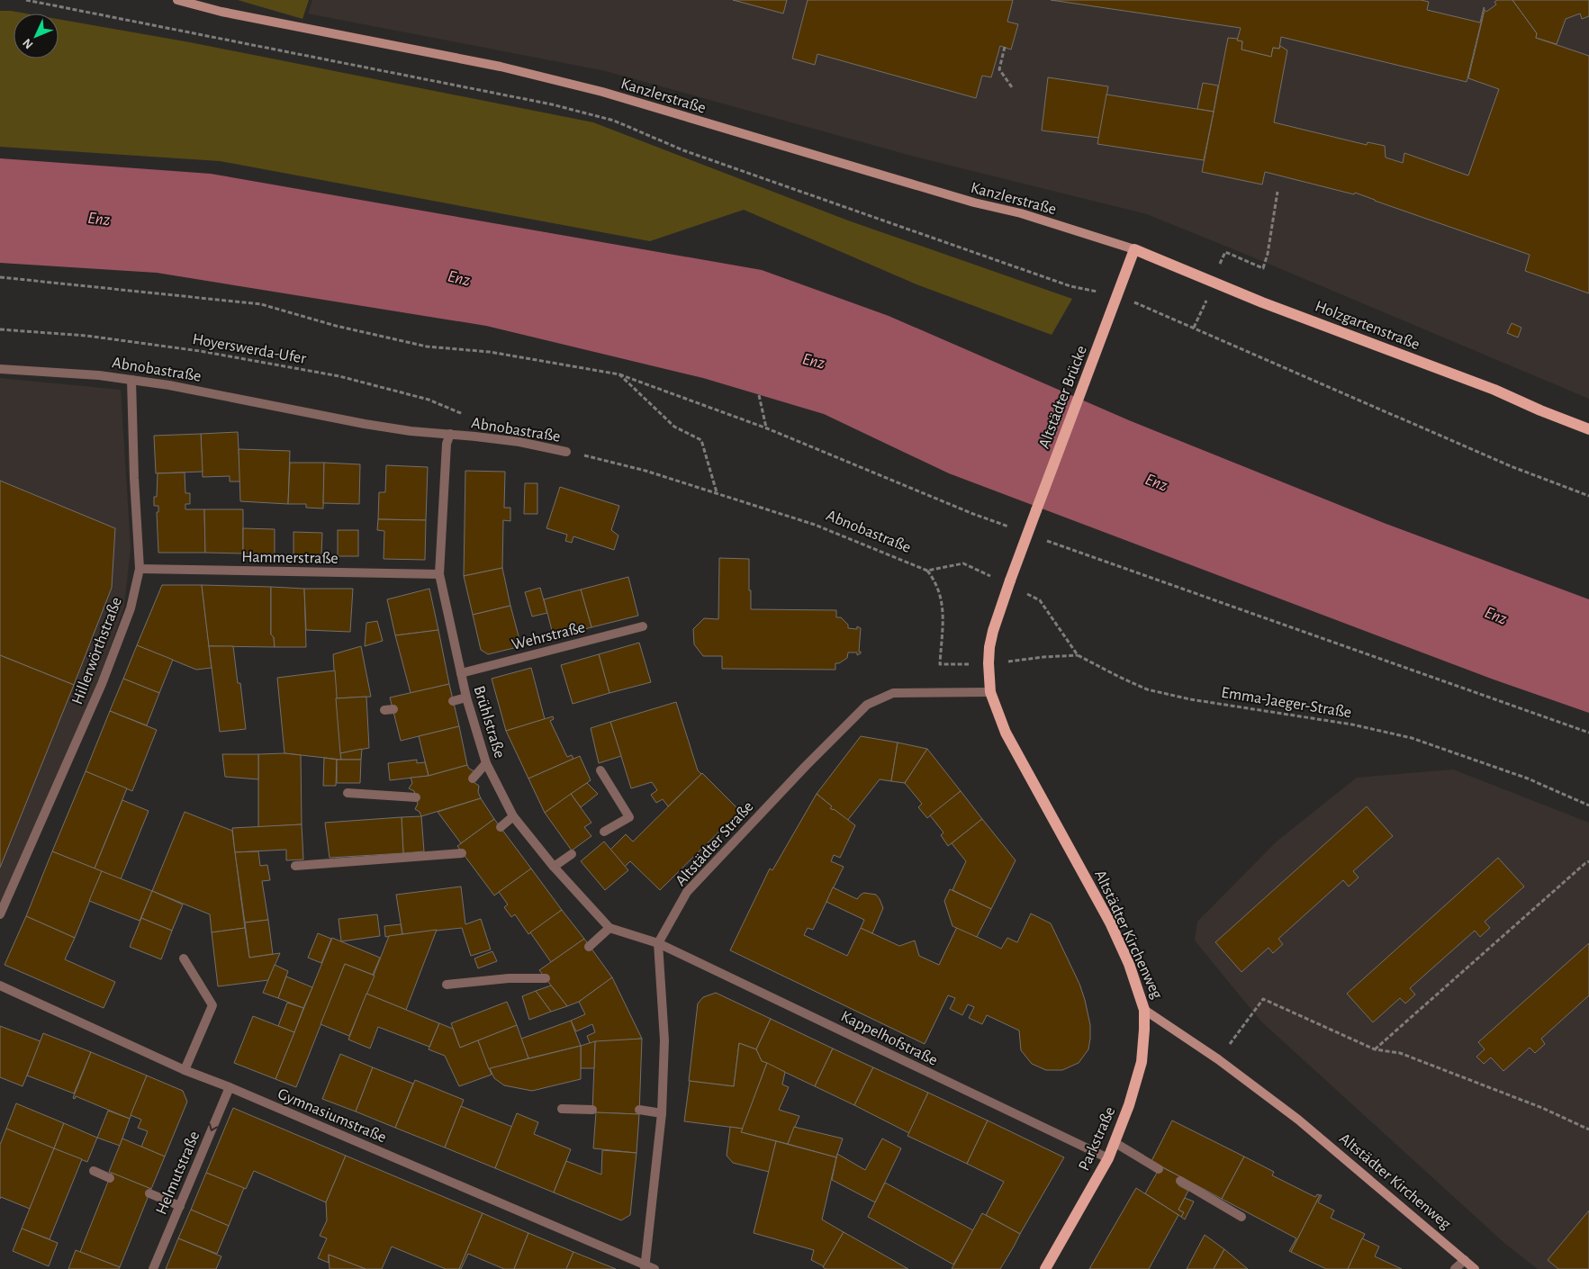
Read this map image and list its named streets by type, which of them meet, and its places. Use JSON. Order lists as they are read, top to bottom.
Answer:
{
  "streets": {
    "main road": [
      "Kanzlerstraße",
      "Holzgartenstraße",
      "Altstädter Brücke",
      "Altstädter Kirchenweg",
      "Parkstraße"
    ],
    "street": [
      "Abnobastraße",
      "Hammerstraße",
      "Wehrstraße",
      "Hillerwörthstraße",
      "Brühlstraße",
      "Altstädter Straße",
      "Kappelhofstraße",
      "Gymnasiumstraße",
      "Helmutstraße"
    ],
    "path": ["Hoyerswerda-Ufer", "Emma-Jaeger-Straße"]
  },
  "crossings": [
    ["Kanzlerstraße", "Holzgartenstraße"],
    ["Hoyerswerda-Ufer", "Abnobastraße"],
    ["Abnobastraße", "Hillerwörthstraße"],
    ["Abnobastraße", "Brühlstraße"],
    ["Altstädter Brücke", "Altstädter Kirchenweg"],
    ["Hammerstraße", "Hillerwörthstraße"],
    ["Hammerstraße", "Brühlstraße"],
    ["Wehrstraße", "Brühlstraße"],
    ["Emma-Jaeger-Straße", "Altstädter Kirchenweg"],
    ["Altstädter Straße", "Altstädter Kirchenweg"],
    ["Altstädter Straße", "Kappelhofstraße"],
    ["Altstädter Kirchenweg", "Parkstraße"],
    ["Kappelhofstraße", "Parkstraße"],
    ["Gymnasiumstraße", "Helmutstraße"]
  ],
  "one_way": ["Helmutstraße"],
  "water": ["Enz"],
  "north": "bottom left"
}
